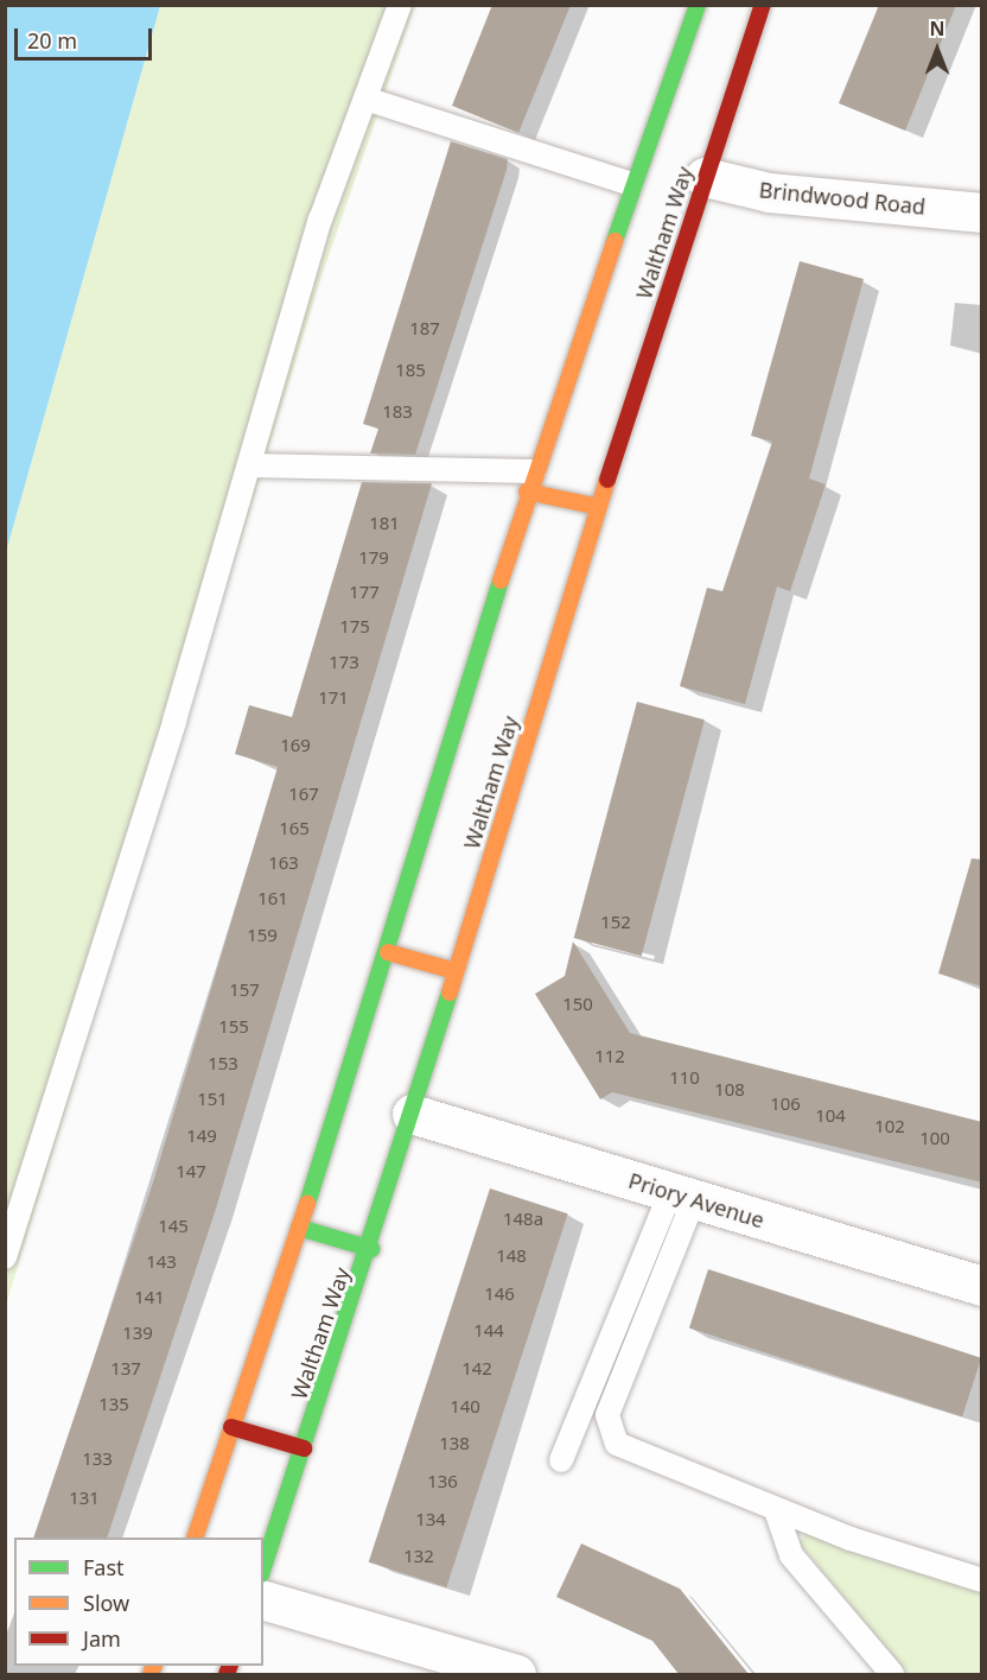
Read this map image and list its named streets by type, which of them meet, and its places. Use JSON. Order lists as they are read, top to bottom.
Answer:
{
  "streets": {
    "main road": ["Waltham Way"],
    "street": ["Brindwood Road", "Priory Avenue"]
  },
  "crossings": [
    ["Brindwood Road", "Waltham Way"],
    ["Waltham Way", "Priory Avenue"]
  ],
  "house_numbers": [
    "187",
    "185",
    "183",
    "181",
    "179",
    "177",
    "175",
    "173",
    "171",
    "169",
    "167",
    "165",
    "163",
    "161",
    "152",
    "159",
    "157",
    "150",
    "155",
    "112",
    "153",
    "110",
    "108",
    "151",
    "106",
    "104",
    "102",
    "149",
    "100",
    "147",
    "148a",
    "145",
    "148",
    "143",
    "146",
    "141",
    "144",
    "139",
    "137",
    "142",
    "135",
    "140",
    "138",
    "133",
    "136",
    "131",
    "134",
    "132"
  ],
  "legend": ["Fast", "Slow", "Jam"],
  "scale_bar": "20 m",
  "north": "top"
}
